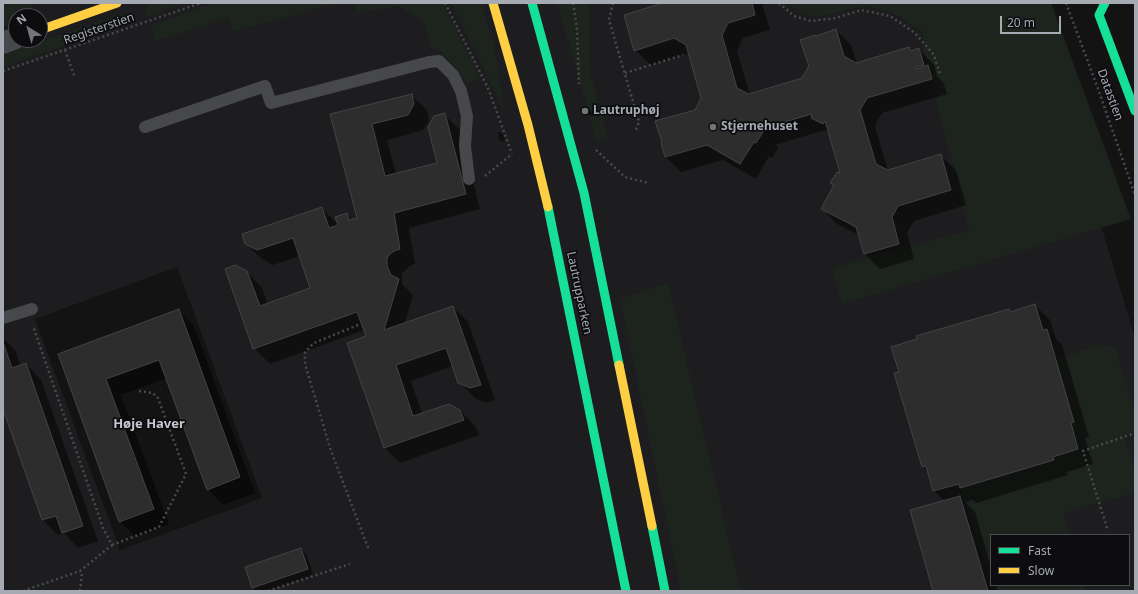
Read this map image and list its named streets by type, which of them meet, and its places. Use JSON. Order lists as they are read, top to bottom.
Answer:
{
  "streets": {
    "street": ["Lautrupparken"],
    "path": ["Registerstien", "Datastien"]
  },
  "districts": ["Høje Haver"],
  "places": ["Lautruphøj", "Stjernehuset"],
  "legend": ["Fast", "Slow"],
  "scale_bar": "20 m",
  "north": "top left"
}
